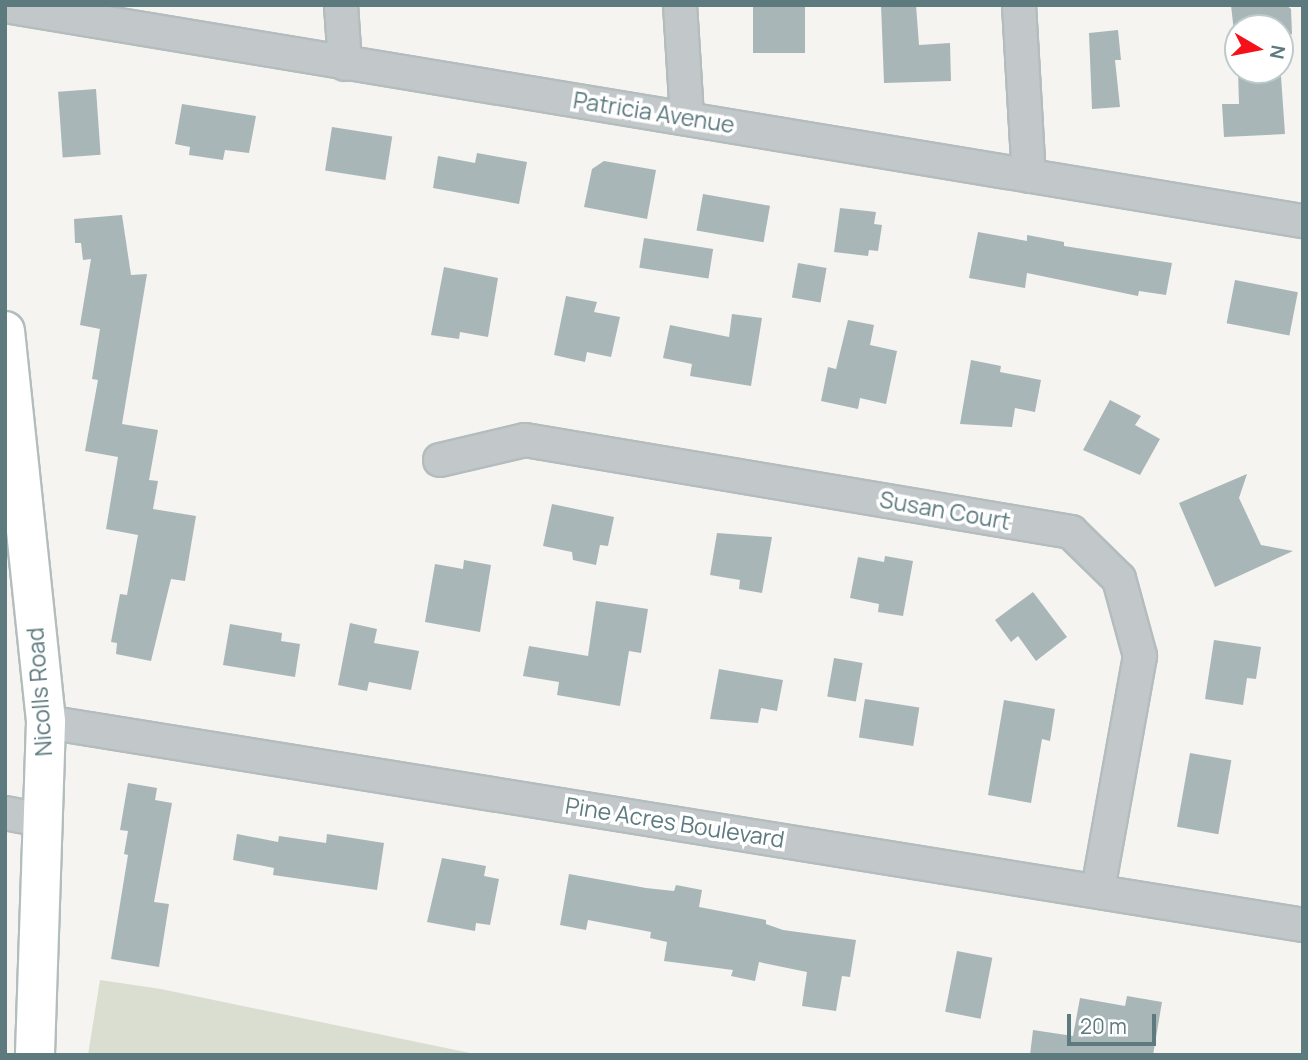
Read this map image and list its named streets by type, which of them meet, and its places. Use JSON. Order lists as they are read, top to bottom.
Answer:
{
  "streets": {
    "street": [
      "Patricia Avenue",
      "Susan Court",
      "Nicolls Road",
      "Pine Acres Boulevard"
    ]
  },
  "crossings": [
    ["Susan Court", "Pine Acres Boulevard"],
    ["Nicolls Road", "Pine Acres Boulevard"]
  ],
  "scale_bar": "20 m",
  "north": "right"
}
